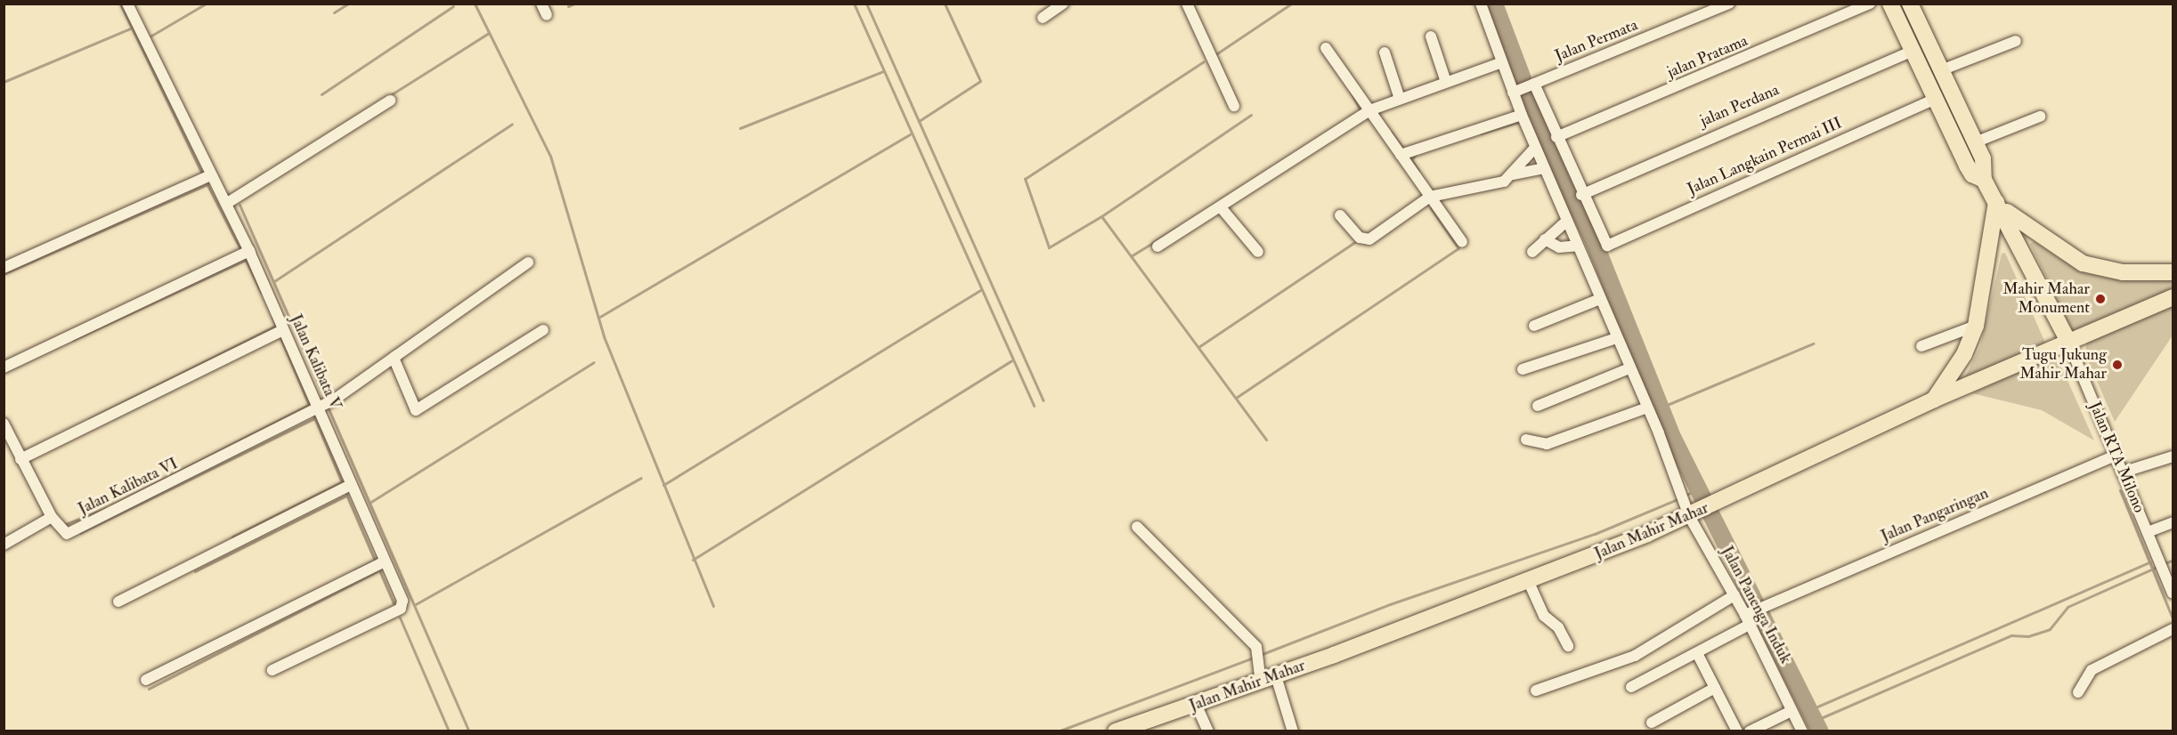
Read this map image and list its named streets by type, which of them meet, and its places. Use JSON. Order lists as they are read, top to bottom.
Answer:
{
  "streets": {
    "highway": ["Jalan RTA Milono", "Jalan Mahir Mahar"],
    "street": [
      "Jalan Permata",
      "jalan Pratama",
      "jalan Perdana",
      "Jalan Langkain Permai III",
      "Jalan Kalibata V",
      "Jalan Kalibata VI",
      "Jalan Pangaringan",
      "Jalan Panenga Induk"
    ]
  },
  "crossings": [
    ["Jalan Permata", "Jalan Panenga Induk"],
    ["jalan Perdana", "Jalan Langkain Permai III"],
    ["jalan Perdana", "Jalan RTA Milono"],
    ["Jalan Langkain Permai III", "Jalan RTA Milono"],
    ["Jalan Kalibata V", "Jalan Kalibata VI"],
    ["Jalan RTA Milono", "Jalan Pangaringan"],
    ["Jalan RTA Milono", "Jalan Mahir Mahar"],
    ["Jalan Pangaringan", "Jalan Panenga Induk"],
    ["Jalan Mahir Mahar", "Jalan Panenga Induk"]
  ],
  "places": ["Mahir Mahar Monument", "Tugu Jukung Mahir Mahar"]
}
